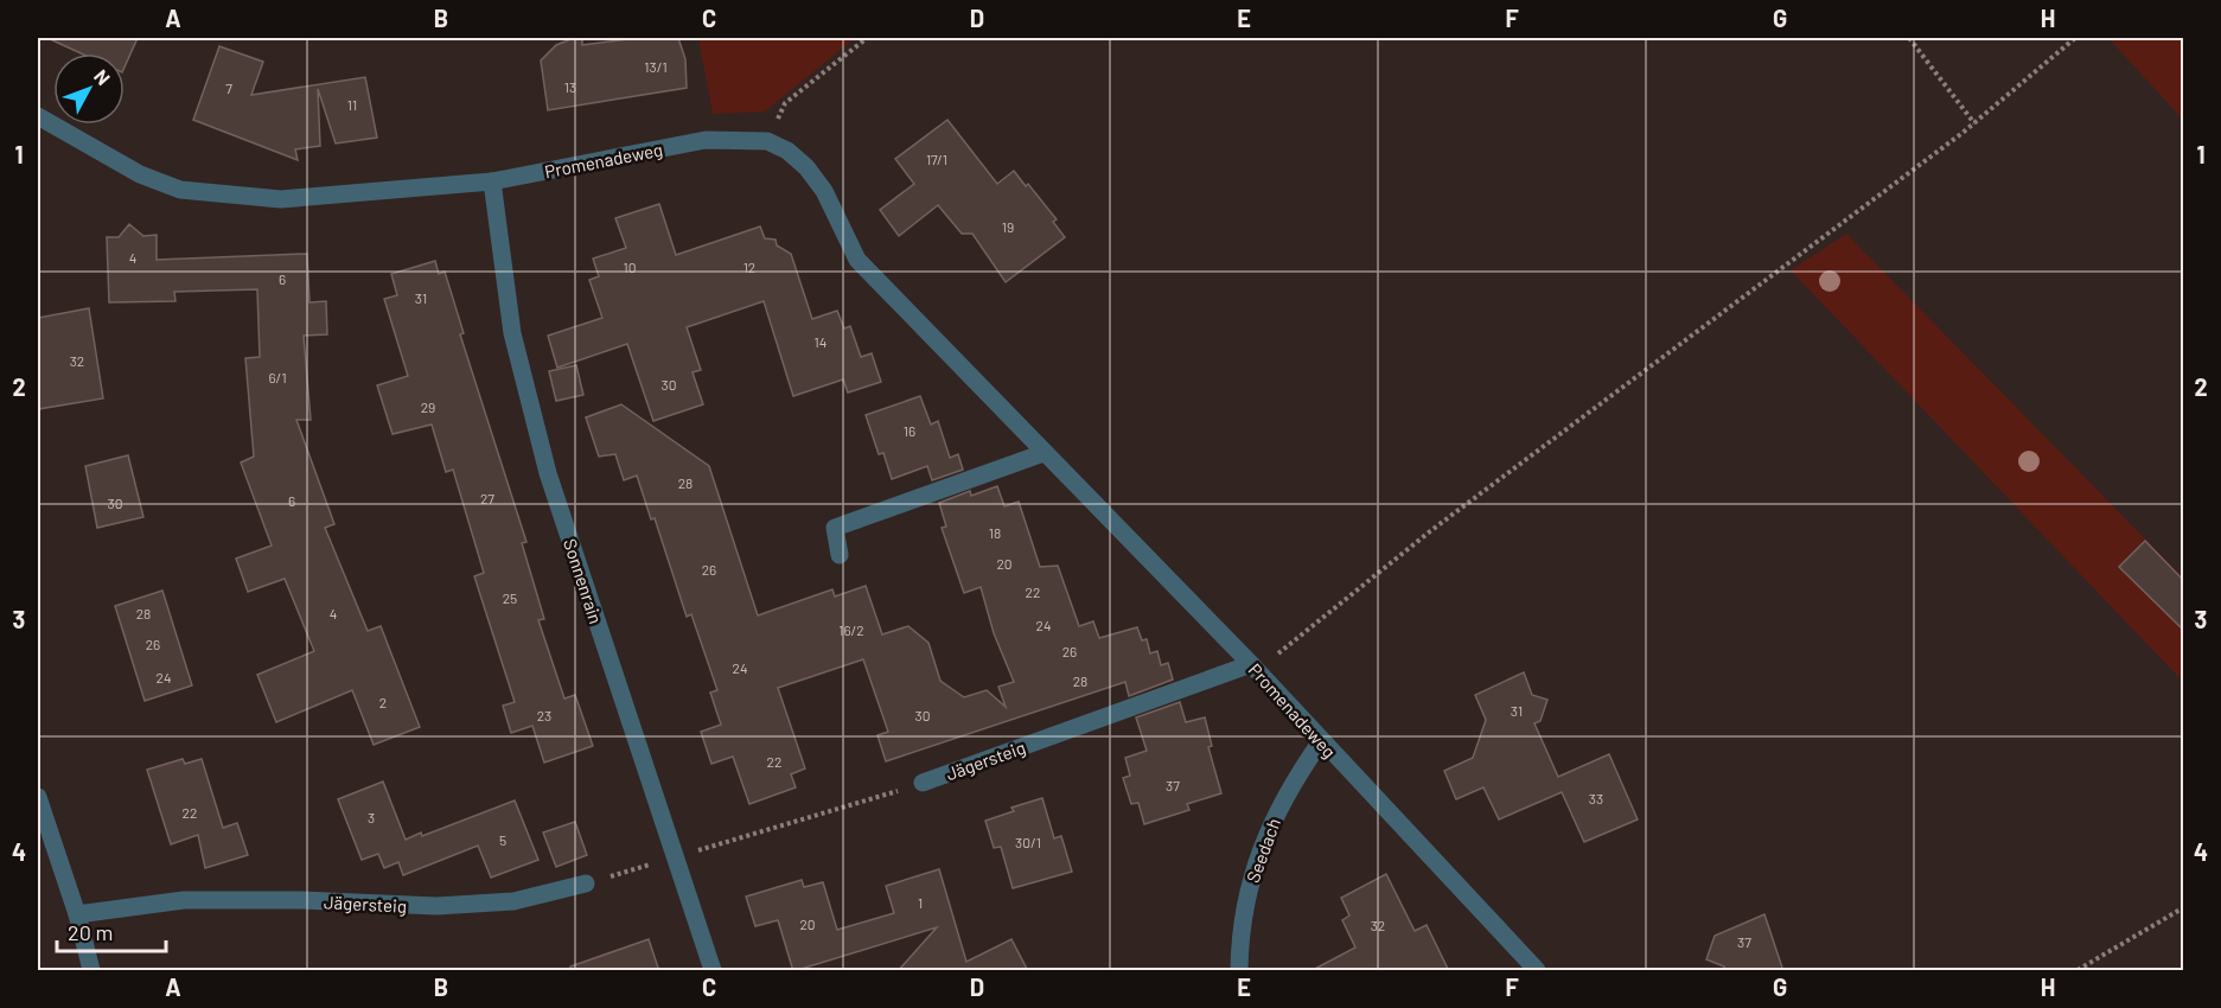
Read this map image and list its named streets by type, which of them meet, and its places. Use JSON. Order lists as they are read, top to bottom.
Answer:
{
  "streets": {
    "street": [
      "Promenadeweg",
      "Sonnenrain",
      "Jägersteig",
      "Seedach"
    ]
  },
  "crossings": [
    ["Promenadeweg", "Sonnenrain"],
    ["Promenadeweg", "Jägersteig"],
    ["Promenadeweg", "Seedach"]
  ],
  "house_numbers": [
    "13/1",
    "13",
    "7",
    "11",
    "17/1",
    "19",
    "4",
    "10",
    "12",
    "6",
    "31",
    "14",
    "32",
    "6/1",
    "30",
    "29",
    "16",
    "28",
    "27",
    "6",
    "30",
    "18",
    "20",
    "26",
    "22",
    "25",
    "28",
    "4",
    "24",
    "16/2",
    "26",
    "26",
    "24",
    "24",
    "28",
    "2",
    "31",
    "23",
    "30",
    "22",
    "37",
    "33",
    "22",
    "3",
    "5",
    "30/1",
    "1",
    "20",
    "32",
    "37"
  ],
  "scale_bar": "20 m",
  "north": "top right",
  "grid": {
    "columns": [
      "A",
      "B",
      "C",
      "D",
      "E",
      "F",
      "G",
      "H"
    ],
    "rows": [
      "1",
      "2",
      "3",
      "4"
    ]
  }
}
